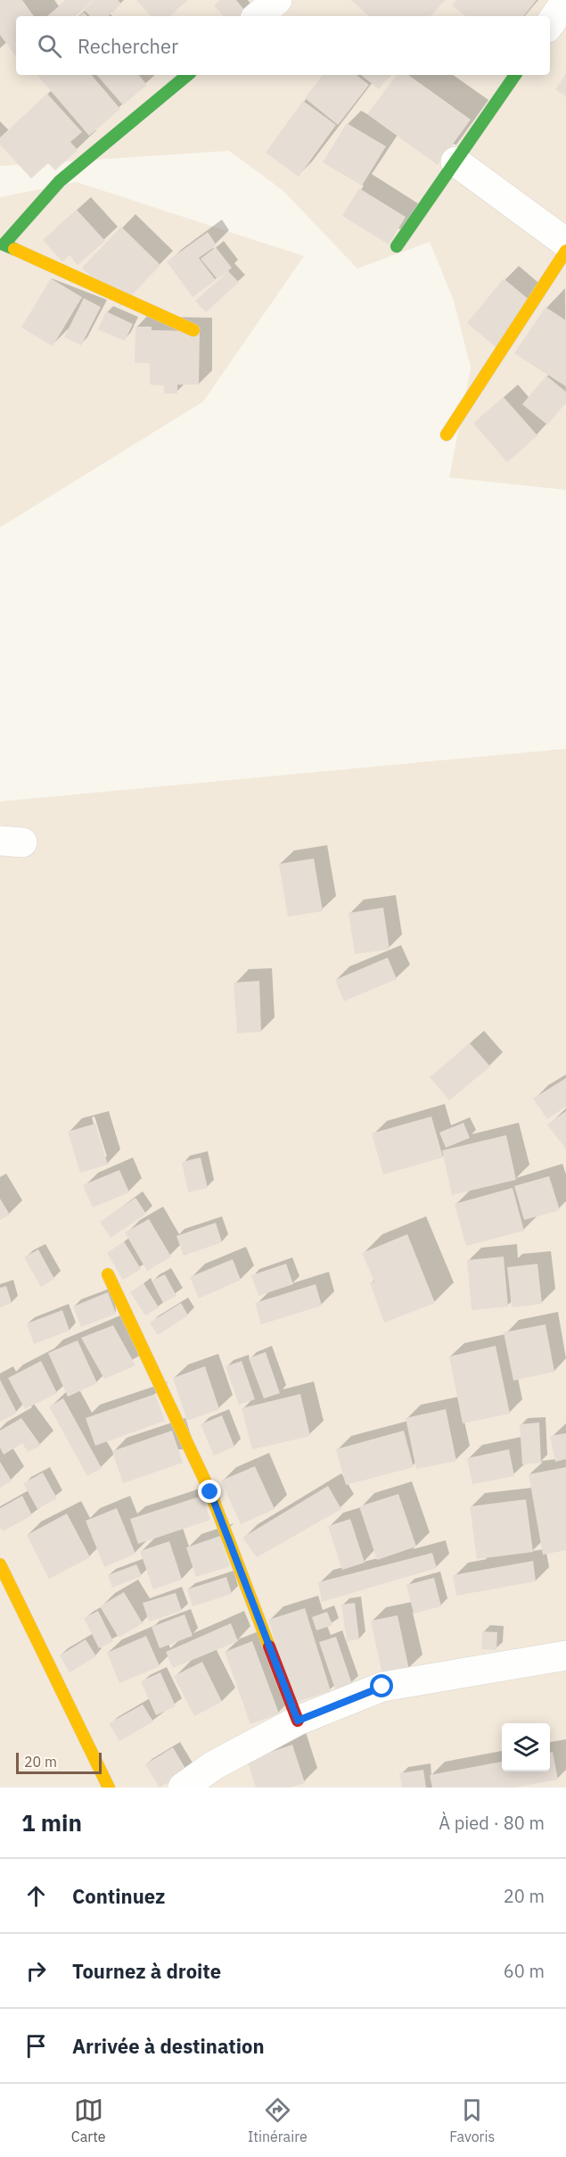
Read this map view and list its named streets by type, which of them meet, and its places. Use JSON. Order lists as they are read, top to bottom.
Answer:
{
  "scale_bar": "20 m",
  "page": {
    "search": "Rechercher",
    "scale": "20 m",
    "heading": ["1 min", "À pied · 80 m"],
    "list": [
      ["Continuez", "20 m"],
      ["Tournez à droite", "60 m"],
      "Arrivée à destination"
    ],
    "nav": ["Carte", "Itinéraire", "Favoris"]
  }
}
